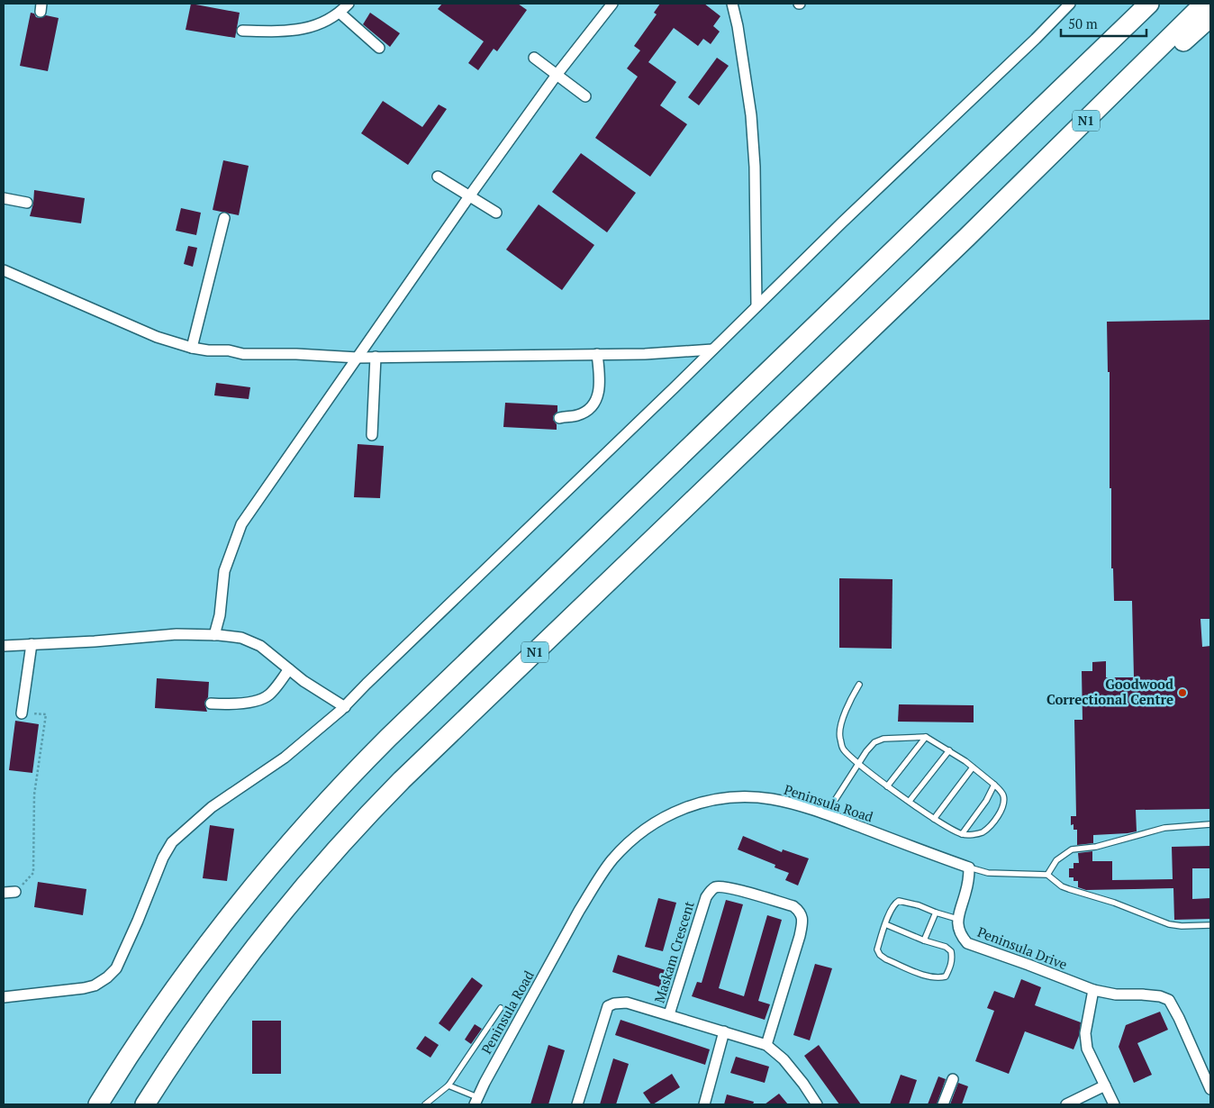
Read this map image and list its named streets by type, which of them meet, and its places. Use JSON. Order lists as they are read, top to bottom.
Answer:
{
  "streets": {
    "highway": ["N1"],
    "street": ["Peninsula Road", "Peninsula Drive", "Maskam Crescent"]
  },
  "places": ["Goodwood Correctional Centre"],
  "scale_bar": "50 m"
}
